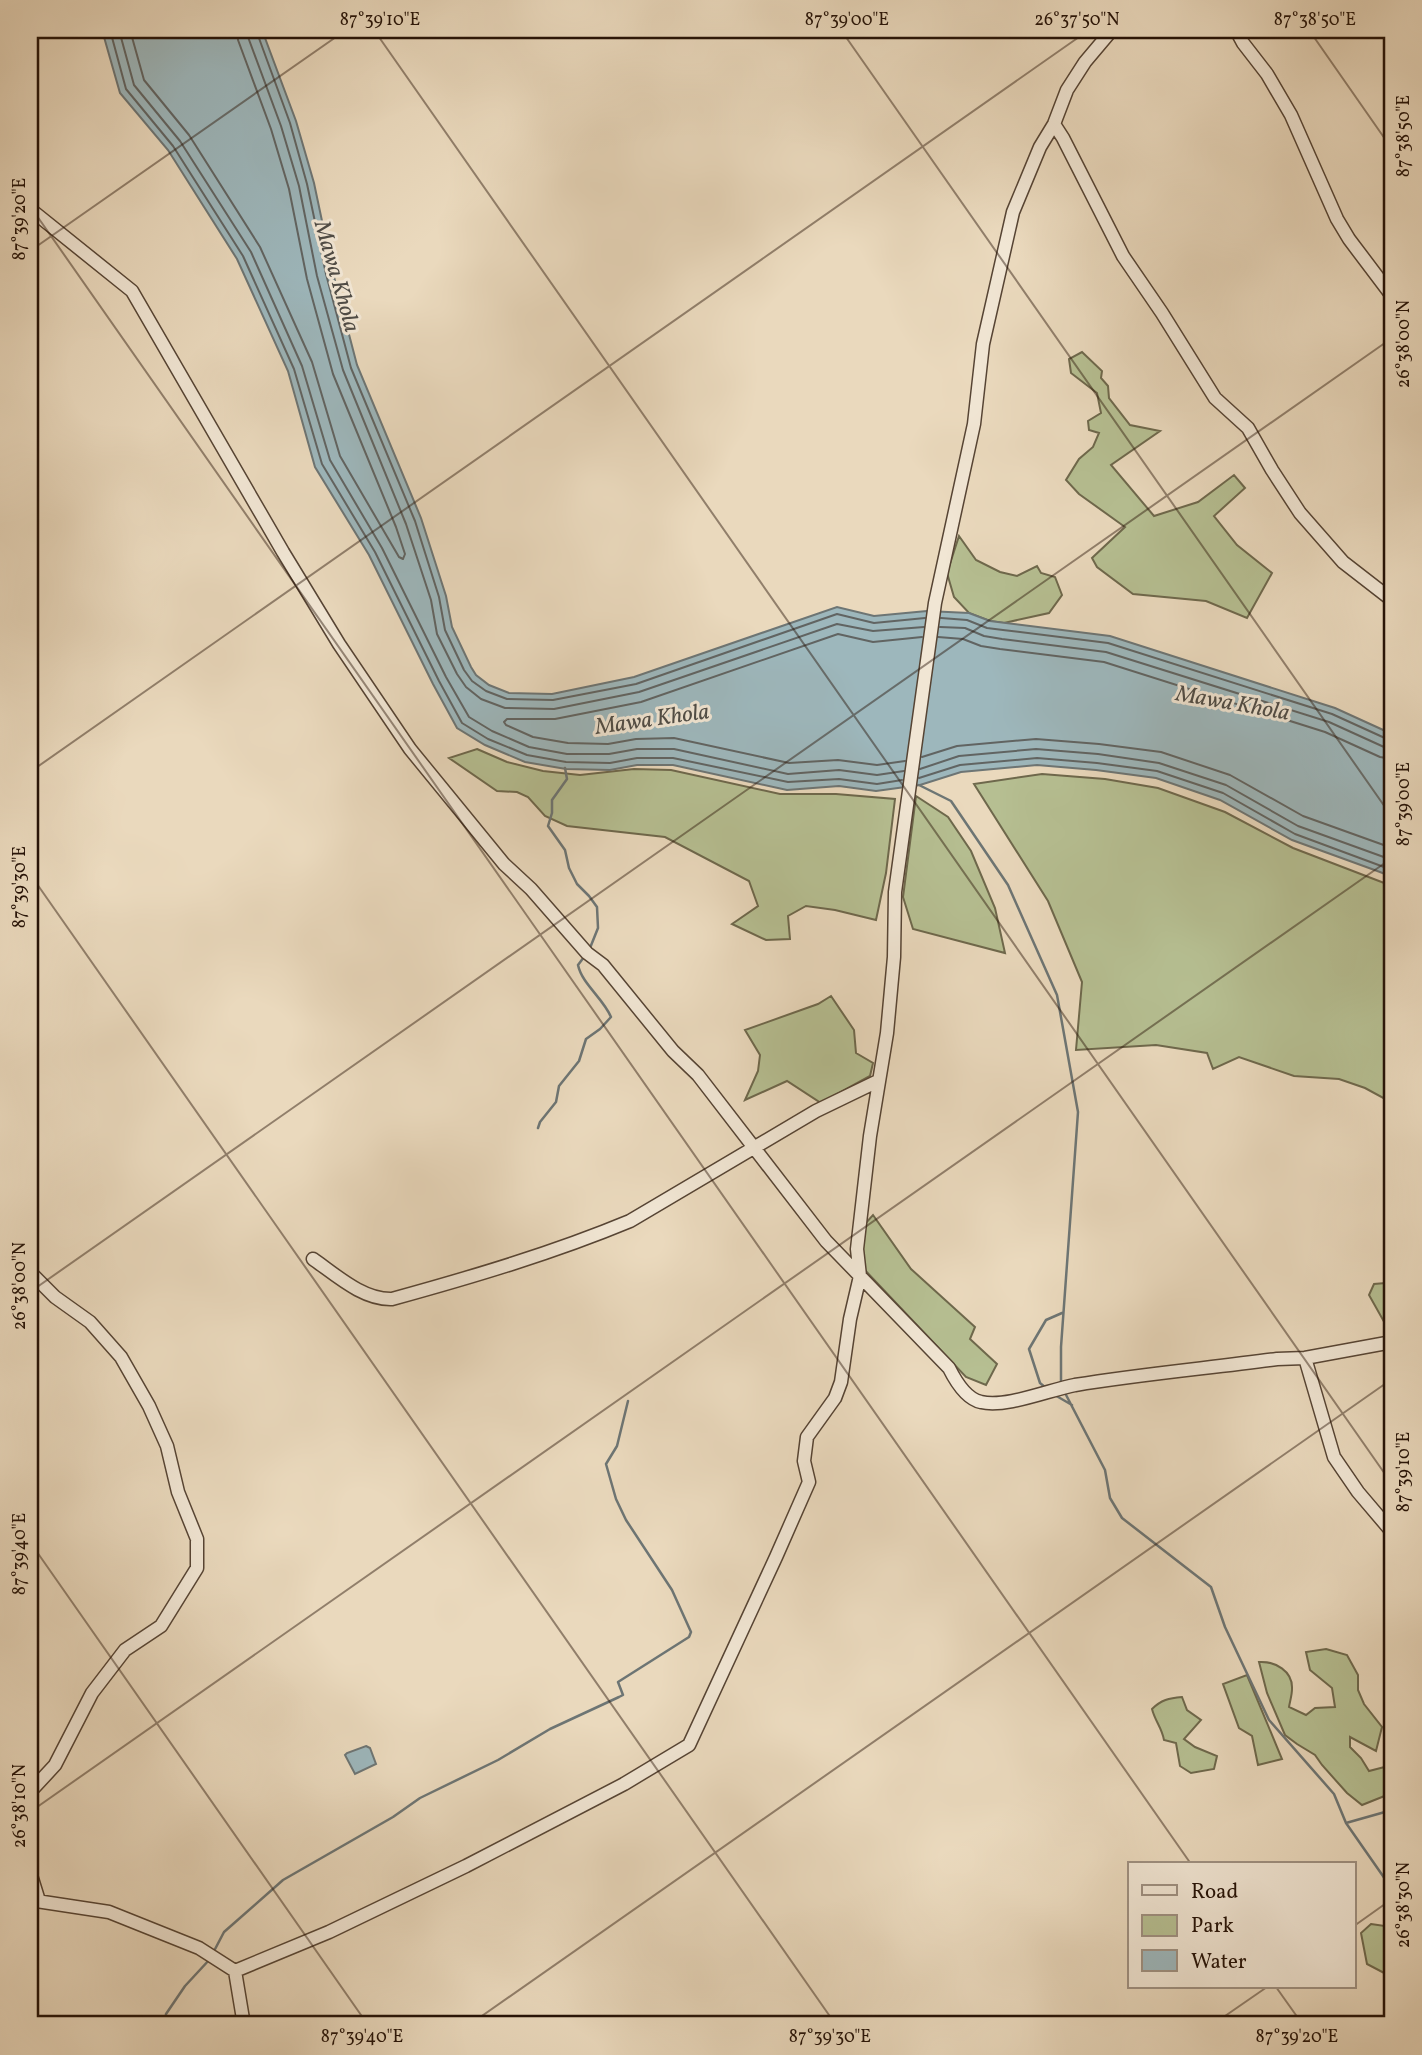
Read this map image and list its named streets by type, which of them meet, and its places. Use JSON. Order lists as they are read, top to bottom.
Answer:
{
  "water": ["Mawa Khola"],
  "legend": ["Road", "Park", "Water"],
  "coordinates": [
    "87°39'10\"E",
    "87°39'00\"E",
    "26°37'50\"N",
    "87°38'50\"E",
    "87°39'20\"E",
    "26°38'00\"N",
    "87°39'30\"E",
    "87°39'40\"E",
    "26°38'10\"N",
    "26°38'30\"N"
  ]
}
